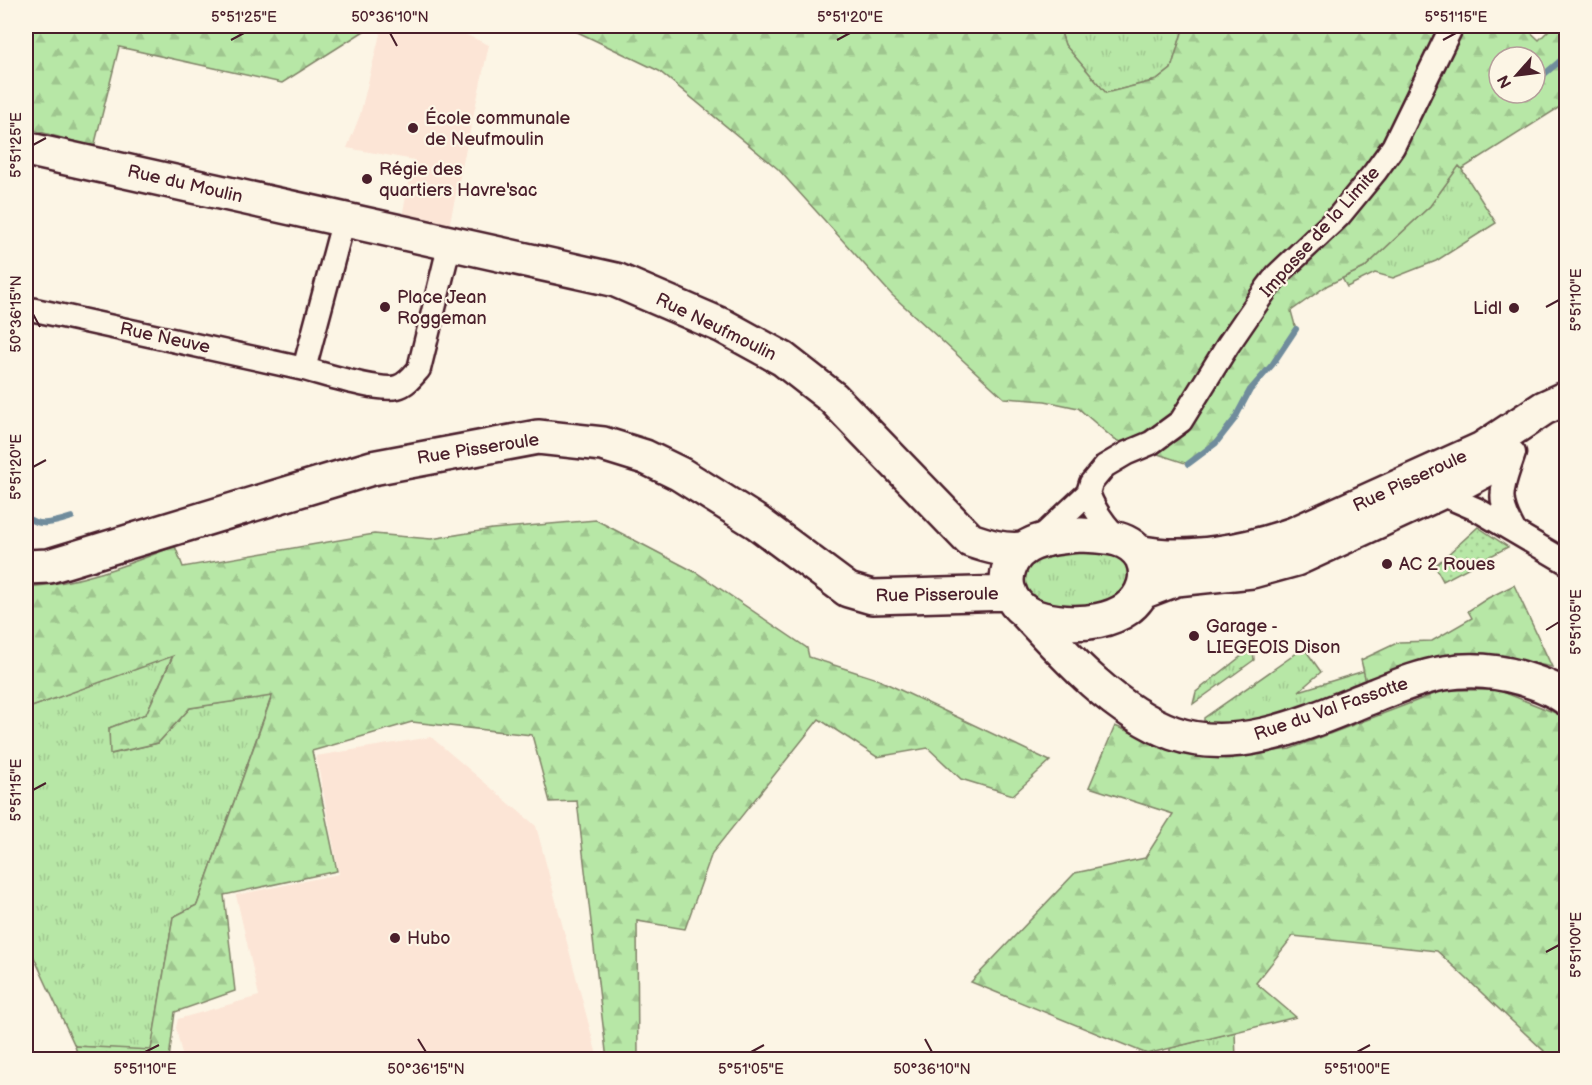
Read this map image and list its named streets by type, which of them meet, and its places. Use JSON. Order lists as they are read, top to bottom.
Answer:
{
  "streets": {
    "main road": [
      "Rue du Moulin",
      "Rue Neufmoulin",
      "Rue Pisseroule",
      "Rue du Val Fassotte"
    ],
    "street": ["Impasse de la Limite", "Rue Neuve"]
  },
  "crossings": [
    ["Impasse de la Limite", "Rue Neufmoulin"],
    ["Impasse de la Limite", "Rue Pisseroule"],
    ["Impasse de la Limite", "Rue du Val Fassotte"],
    ["Rue Neufmoulin", "Rue Pisseroule"],
    ["Rue Neufmoulin", "Rue du Val Fassotte"],
    ["Rue Pisseroule", "Rue du Val Fassotte"]
  ],
  "places": [
    "École communale de Neufmoulin",
    "Régie des quartiers Havre'sac",
    "Place Jean Roggeman",
    "Lidl",
    "AC 2 Roues",
    "Garage - LIEGEOIS Dison",
    "Hubo"
  ],
  "north": "bottom left",
  "coordinates": [
    "5°51'25\"E",
    "50°36'10\"N",
    "5°51'20\"E",
    "5°51'15\"E",
    "5°51'10\"E",
    "50°36'15\"N",
    "5°51'05\"E",
    "5°51'00\"E"
  ]
}
